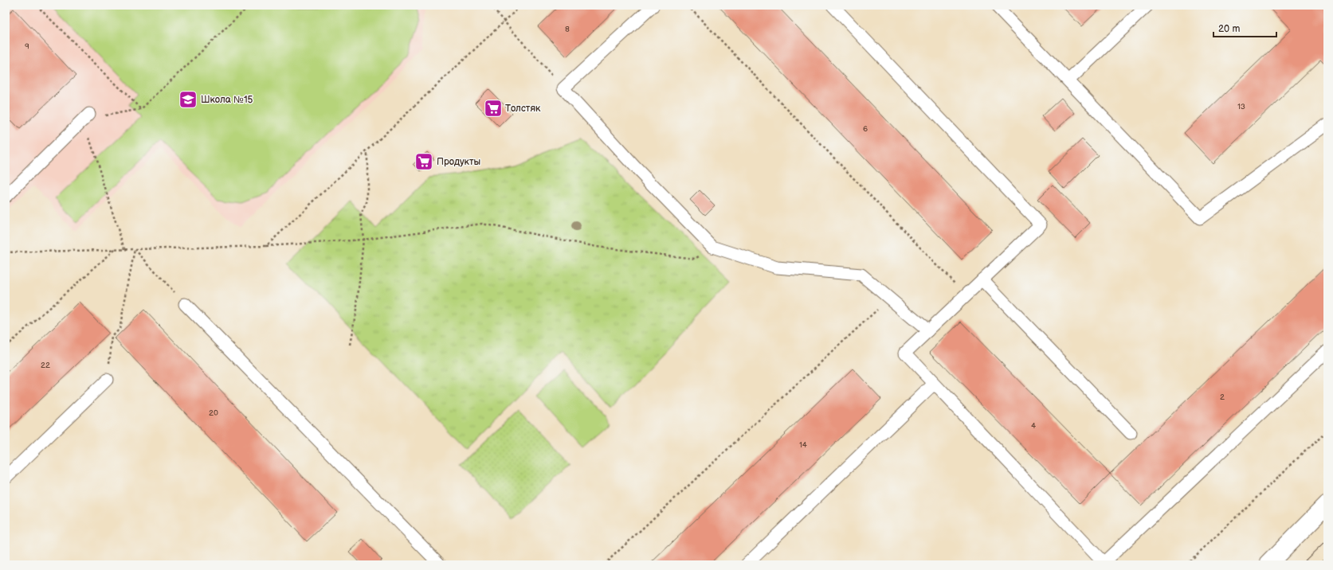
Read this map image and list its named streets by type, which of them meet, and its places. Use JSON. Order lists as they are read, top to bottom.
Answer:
{
  "places": {
    "school or university": ["Школа №15"],
    "supermarket": ["Толстяк", "Продукты"]
  },
  "house_numbers": [
    "8",
    "9",
    "13",
    "6",
    "22",
    "2",
    "20",
    "4",
    "14"
  ],
  "scale_bar": "20 m"
}
